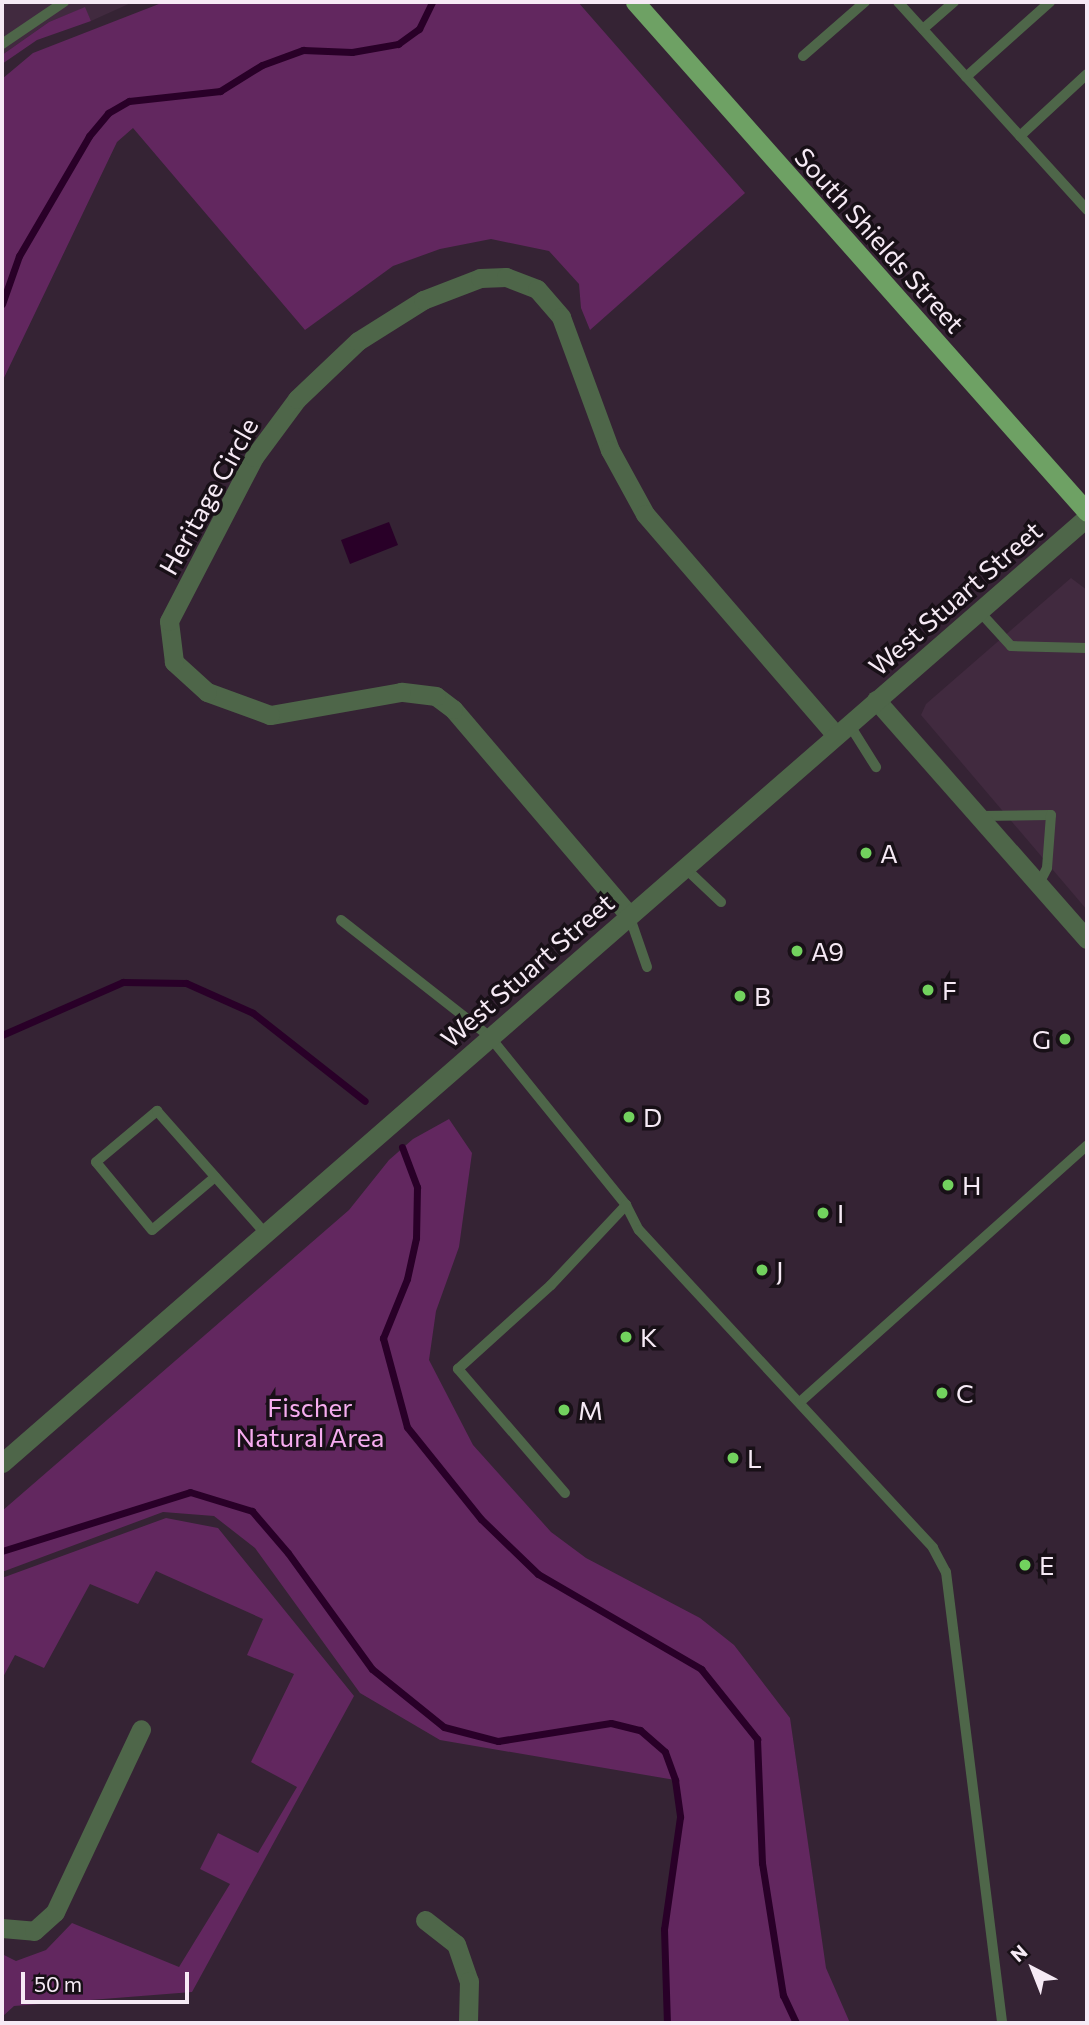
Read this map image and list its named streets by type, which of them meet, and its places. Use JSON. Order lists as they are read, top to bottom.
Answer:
{
  "streets": {
    "main road": ["South Shields Street"],
    "street": ["Heritage Circle", "West Stuart Street"]
  },
  "crossings": [
    ["South Shields Street", "West Stuart Street"],
    ["Heritage Circle", "West Stuart Street"]
  ],
  "parks": ["Fischer Natural Area"],
  "places": [
    "A",
    "A9",
    "F",
    "B",
    "G",
    "D",
    "H",
    "I",
    "J",
    "K",
    "C",
    "M",
    "L",
    "E"
  ],
  "scale_bar": "50 m",
  "north": "top left"
}
